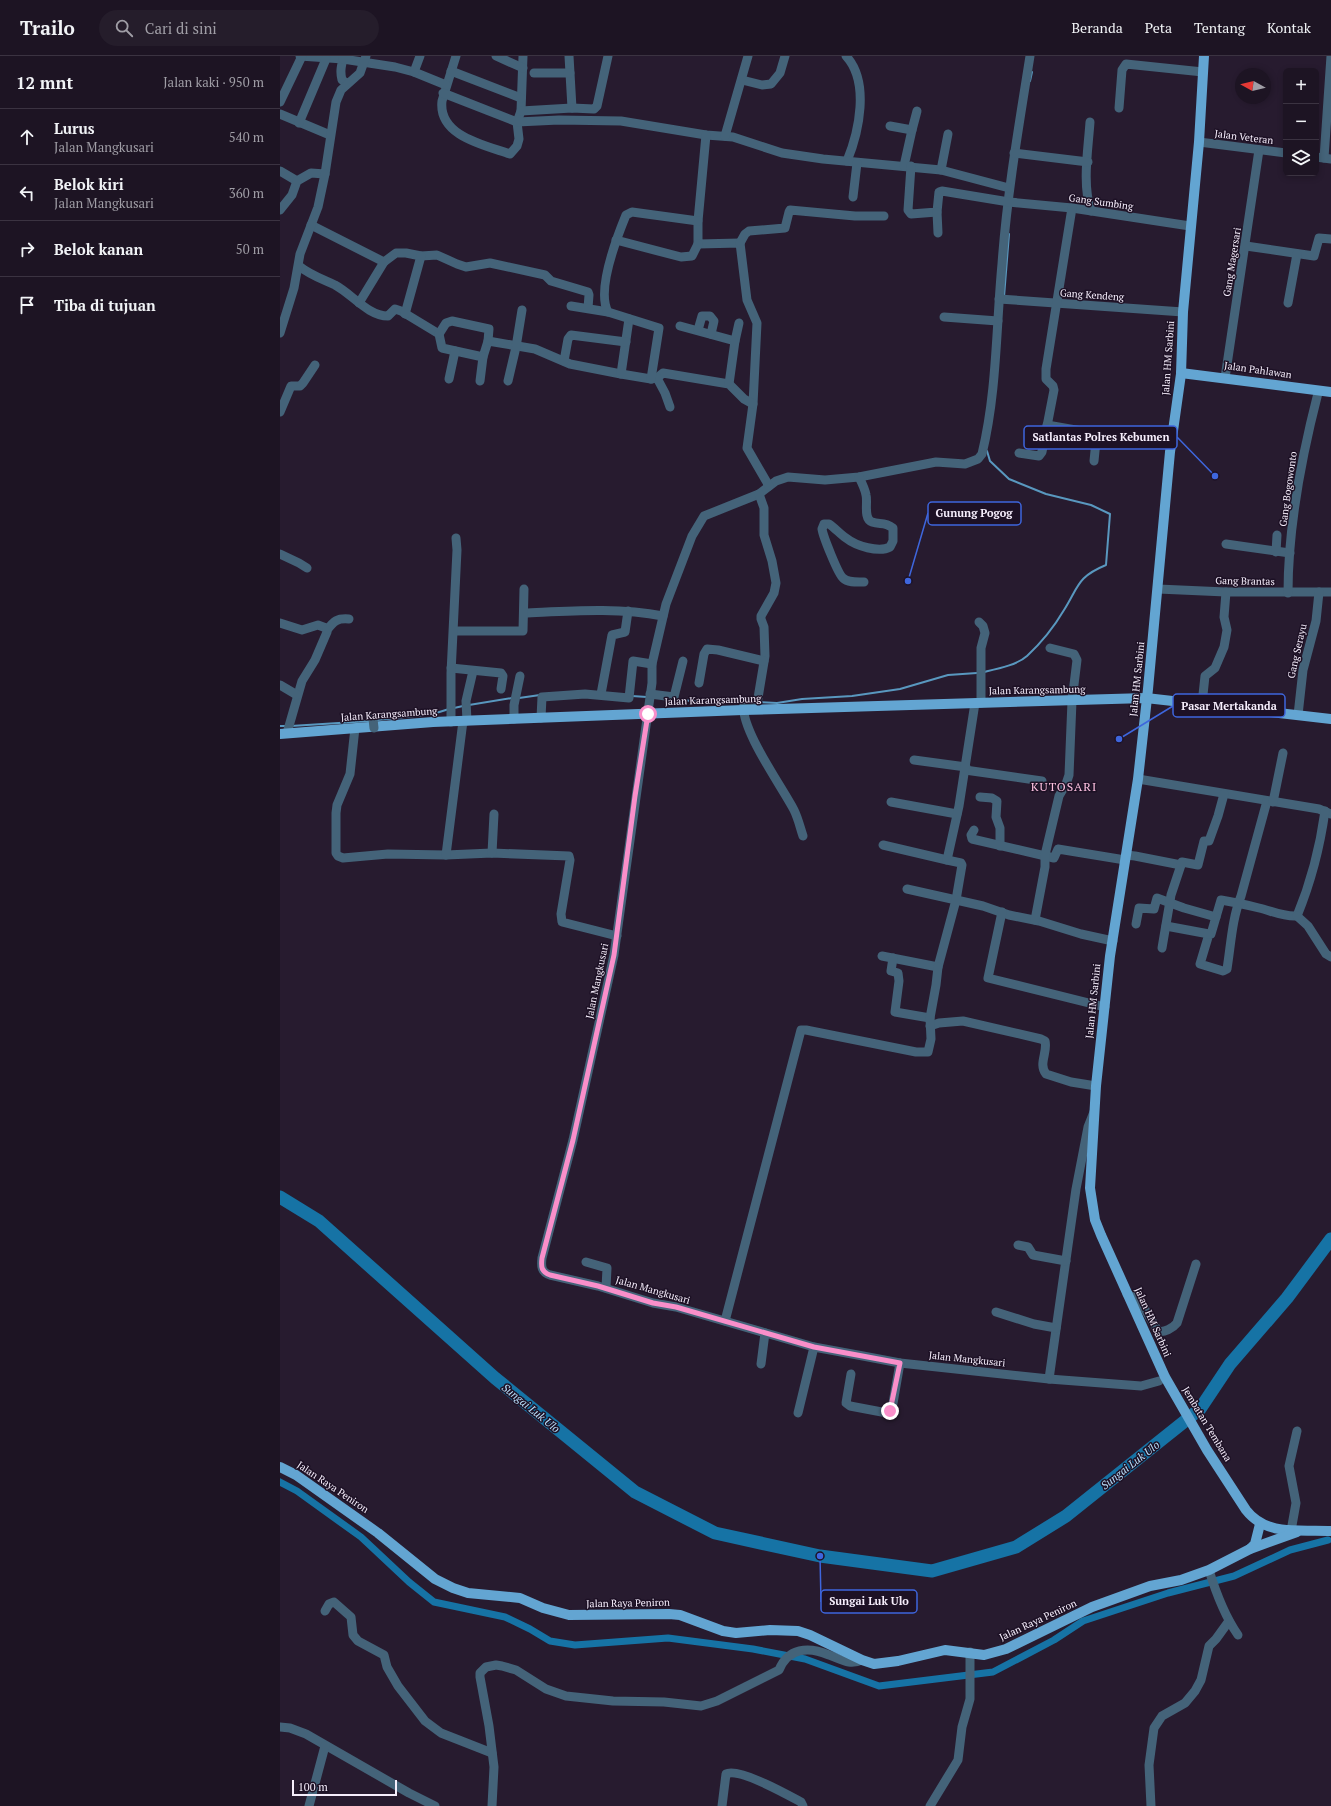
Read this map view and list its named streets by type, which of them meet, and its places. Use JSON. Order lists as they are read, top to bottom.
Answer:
{
  "streets": {
    "main road": [
      "Jalan HM Sarbini",
      "Jalan Pahlawan",
      "Jalan Karangsambung",
      "Jembatan Tembana",
      "Jalan Raya Peniron"
    ],
    "street": [
      "Jalan Veteran",
      "Gang Sumbing",
      "Gang Magersari",
      "Gang Kendeng",
      "Gang Bogowonto",
      "Gang Brantas",
      "Gang Serayu",
      "Jalan Mangkusari"
    ]
  },
  "crossings": [
    ["Jalan Veteran", "Gang Magersari"],
    ["Jalan Veteran", "Jalan HM Sarbini"],
    ["Gang Sumbing", "Jalan HM Sarbini"],
    ["Gang Magersari", "Jalan Pahlawan"],
    ["Gang Kendeng", "Jalan HM Sarbini"],
    ["Jalan HM Sarbini", "Jalan Pahlawan"],
    ["Jalan HM Sarbini", "Gang Brantas"],
    ["Jalan HM Sarbini", "Jalan Karangsambung"],
    ["Jalan HM Sarbini", "Jembatan Tembana"],
    ["Jalan Pahlawan", "Gang Bogowonto"],
    ["Gang Bogowonto", "Gang Brantas"],
    ["Gang Brantas", "Gang Serayu"],
    ["Gang Serayu", "Jalan Karangsambung"],
    ["Jalan Karangsambung", "Jalan Mangkusari"]
  ],
  "districts": ["KUTOSARI"],
  "water": ["Sungai Luk Ulo"],
  "places": [
    "Satlantas Polres Kebumen",
    "Gunung Pogog",
    "Pasar Mertakanda",
    "Sungai Luk Ulo"
  ],
  "scale_bar": "100 m",
  "north": "left",
  "page": {
    "header": "Trailo",
    "search": "Cari di sini",
    "nav": [
      "Beranda",
      "Peta",
      "Tentang",
      "Kontak"
    ],
    "heading": ["12 mnt", "Jalan kaki · 950 m"],
    "map_buttons": ["+", "−"],
    "list": [
      ["Lurus", "Jalan Mangkusari", "540 m"],
      ["Belok kiri", "Jalan Mangkusari", "360 m"],
      ["Belok kanan", "50 m"],
      "Tiba di tujuan"
    ],
    "scale": "100 m"
  }
}
